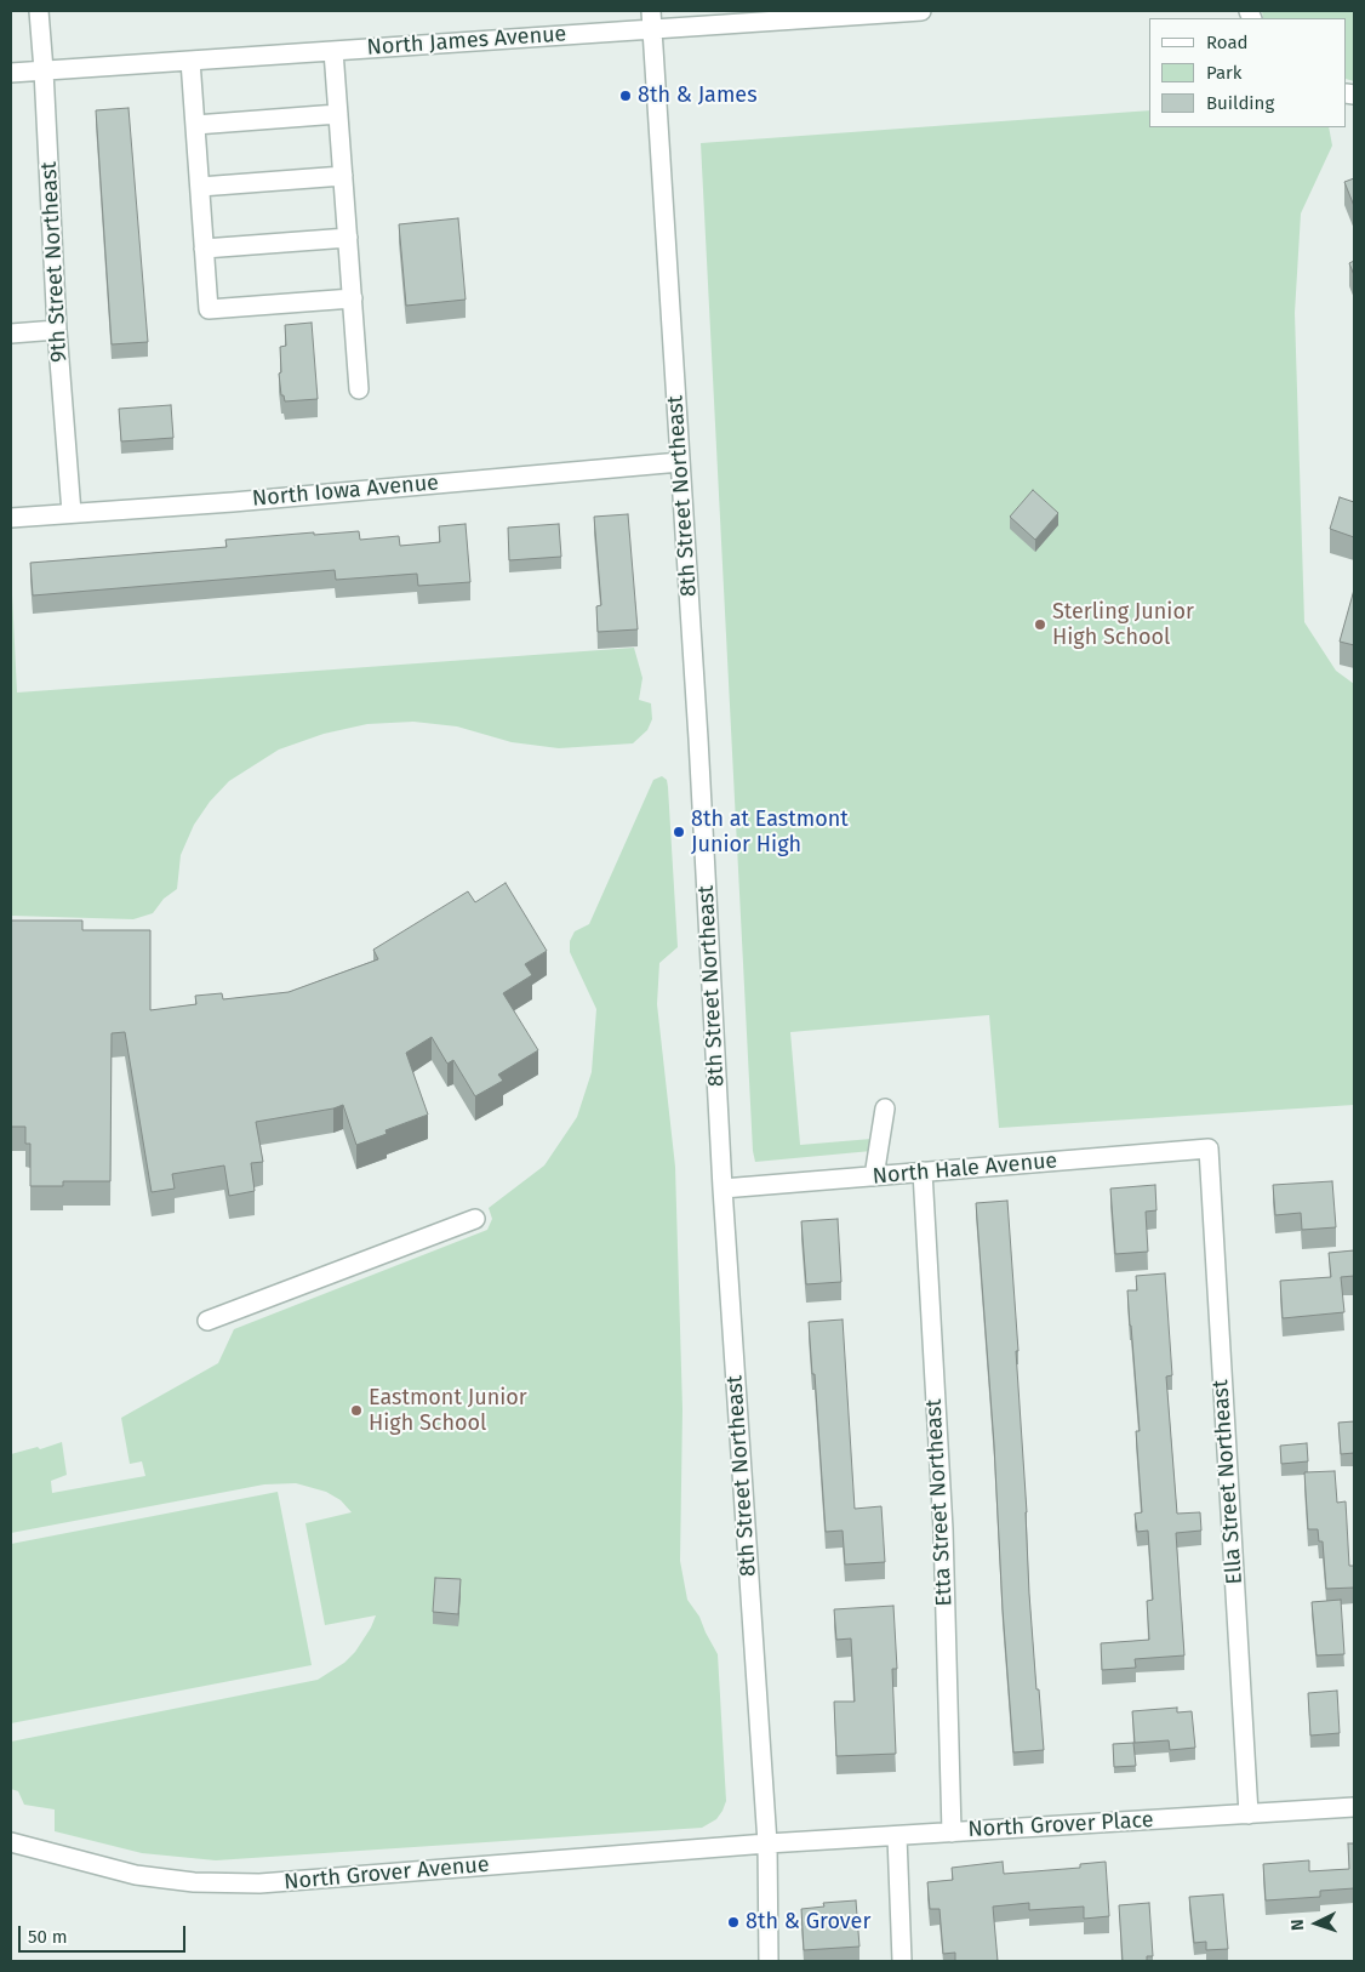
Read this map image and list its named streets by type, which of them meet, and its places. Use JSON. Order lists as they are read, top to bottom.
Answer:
{
  "streets": {
    "street": [
      "North James Avenue",
      "9th Street Northeast",
      "North Iowa Avenue",
      "8th Street Northeast",
      "North Hale Avenue",
      "Ella Street Northeast",
      "Etta Street Northeast",
      "North Grover Place",
      "North Grover Avenue"
    ]
  },
  "crossings": [
    ["North James Avenue", "9th Street Northeast"],
    ["North James Avenue", "8th Street Northeast"],
    ["9th Street Northeast", "North Iowa Avenue"],
    ["North Iowa Avenue", "8th Street Northeast"],
    ["8th Street Northeast", "North Hale Avenue"],
    ["8th Street Northeast", "North Grover Place"],
    ["8th Street Northeast", "North Grover Avenue"],
    ["North Hale Avenue", "Ella Street Northeast"],
    ["North Hale Avenue", "Etta Street Northeast"],
    ["Ella Street Northeast", "North Grover Place"],
    ["Etta Street Northeast", "North Grover Place"],
    ["North Grover Place", "North Grover Avenue"]
  ],
  "places": [
    "8th & James",
    "Sterling Junior High School",
    "8th at Eastmont Junior High",
    "Eastmont Junior High School",
    "8th & Grover"
  ],
  "legend": ["Road", "Park", "Building"],
  "scale_bar": "50 m",
  "north": "left"
}
